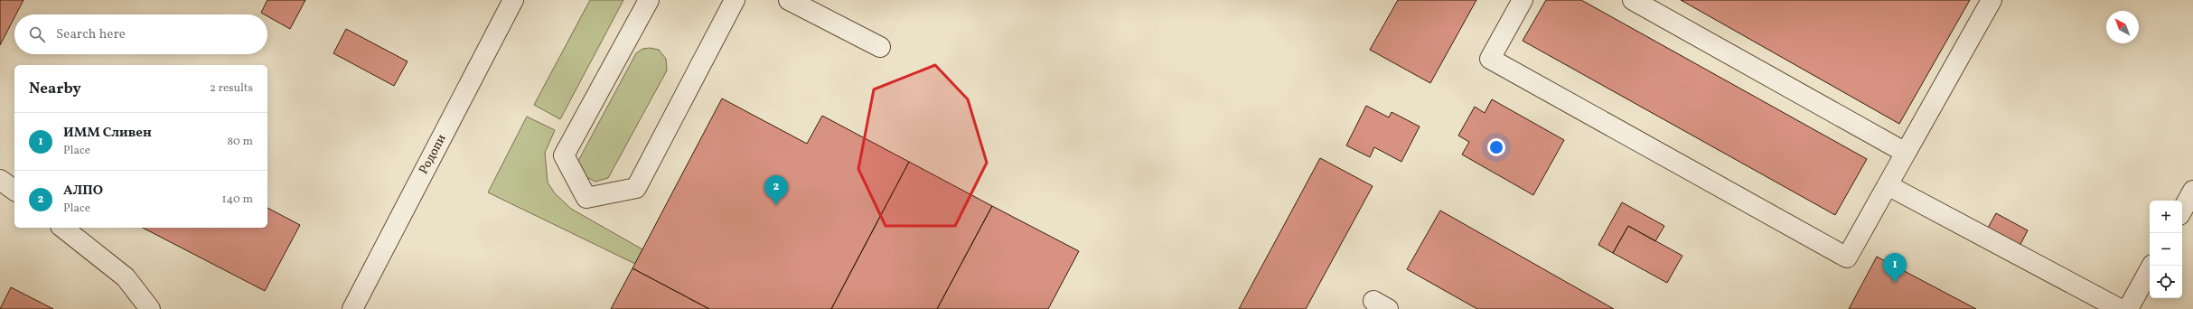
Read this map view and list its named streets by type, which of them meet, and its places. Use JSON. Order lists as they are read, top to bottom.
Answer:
{
  "streets": {
    "street": ["Родопи"]
  },
  "north": "top left",
  "page": {
    "search": "Search here",
    "heading": ["Nearby", "2 results"],
    "list": [
      {
        "mark": "1",
        "name": "ИММ Сливен",
        "note": "Place",
        "value": "80 m"
      },
      {
        "mark": "2",
        "name": "АЛПО",
        "note": "Place",
        "value": "140 m"
      }
    ],
    "pins": ["2", "1"],
    "map_buttons": ["+", "−"]
  }
}
